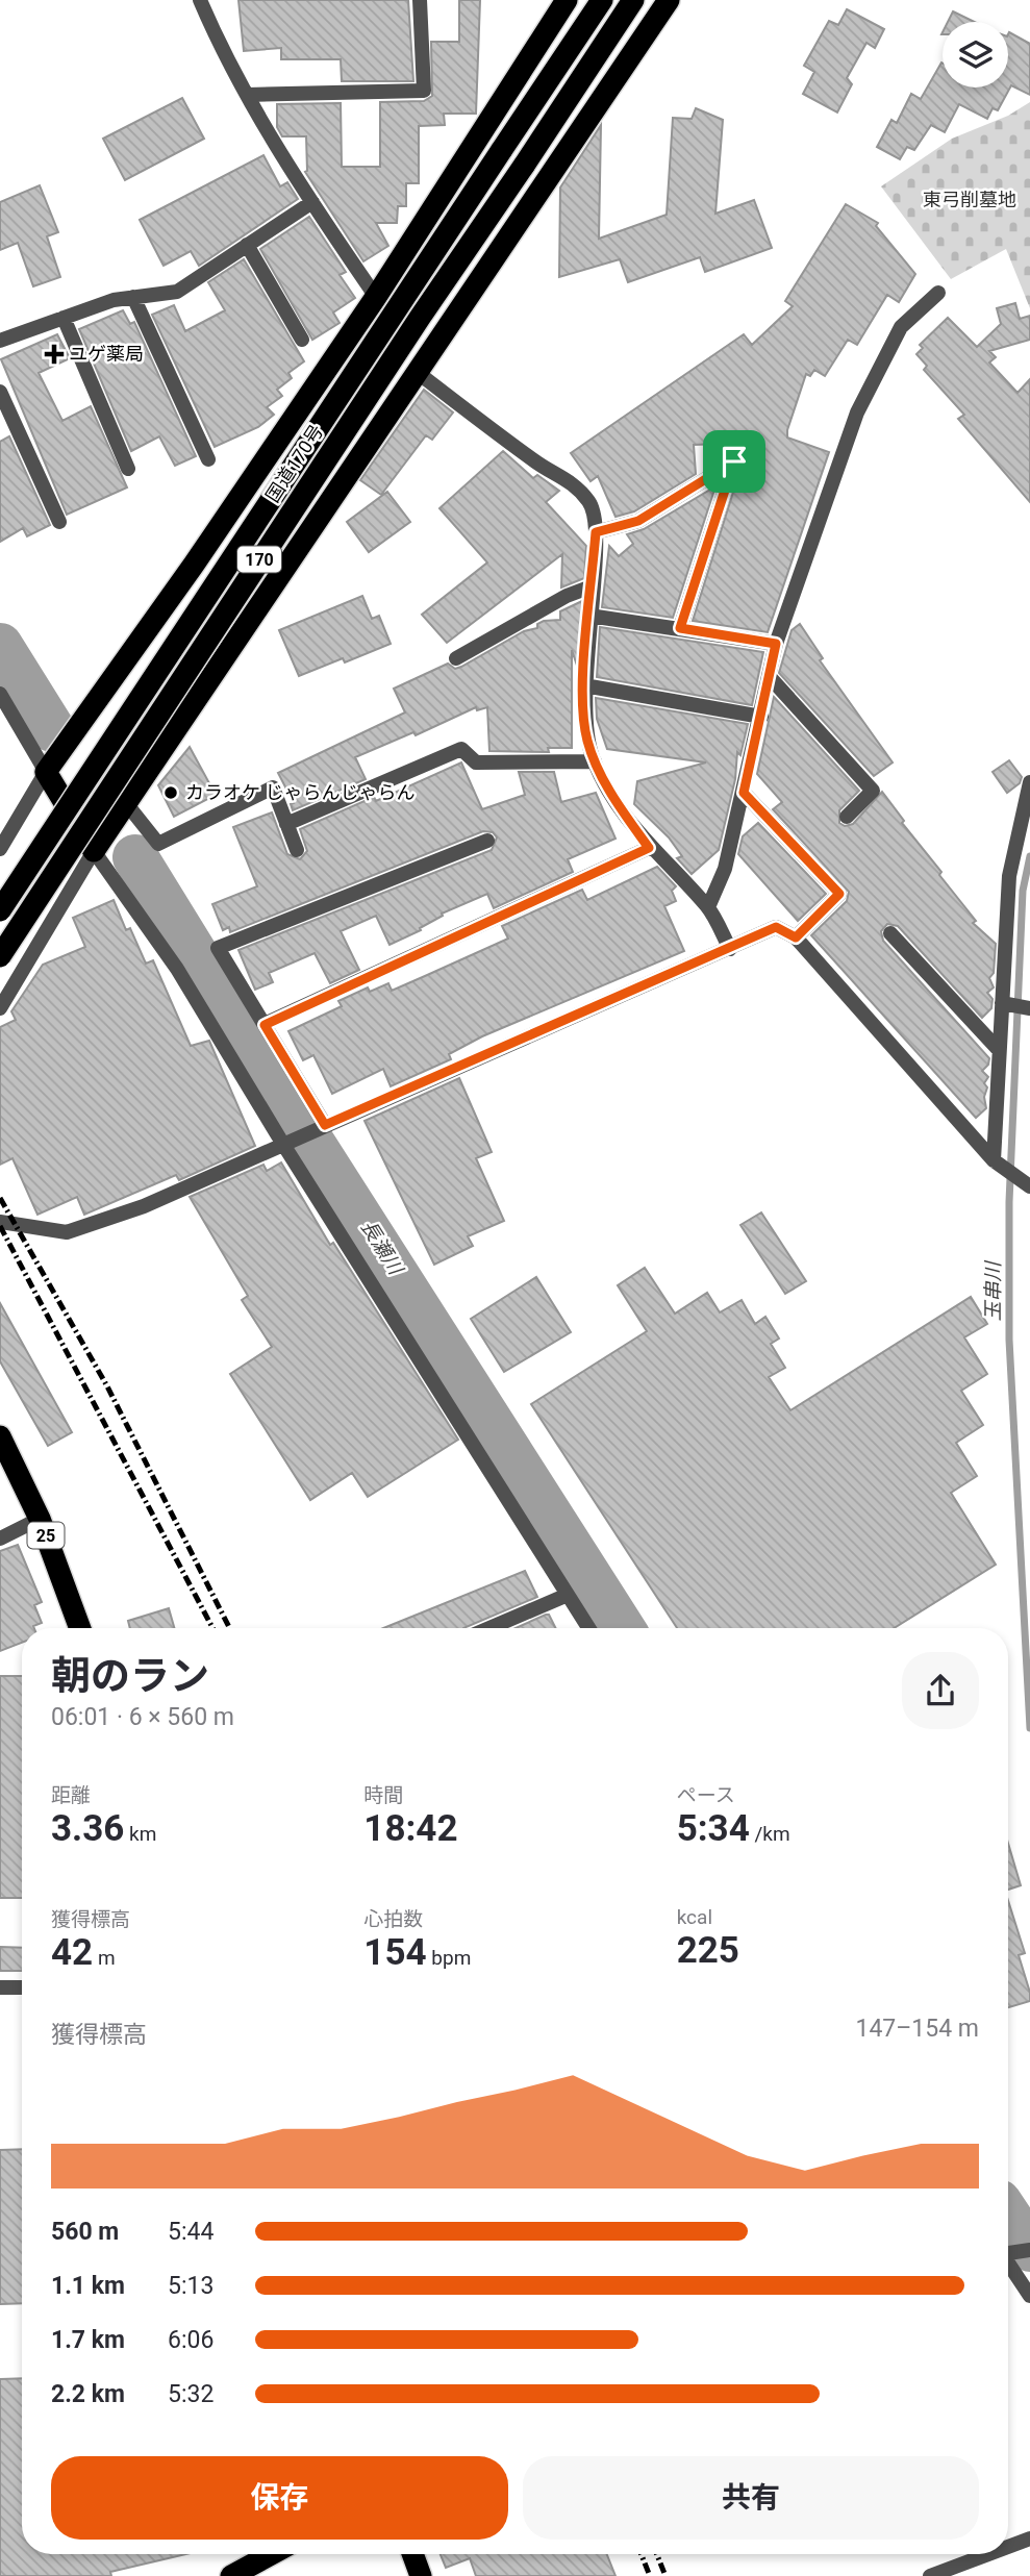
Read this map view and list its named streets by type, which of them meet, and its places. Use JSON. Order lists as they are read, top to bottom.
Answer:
{
  "streets": {
    "highway": ["国道170号", "170", "25"]
  },
  "water": ["長瀬川", "玉串川"],
  "parks": ["東弓削墓地"],
  "places": {
    "health": ["ユゲ薬局"],
    "other": ["カラオケ じゃらんじゃらん"]
  },
  "page": {
    "heading": ["朝のラン", "06:01 · 6 × 560 m"],
    "stats": [
      ["距離", "3.36 km"],
      ["時間", "18:42"],
      ["ペース", "5:34 /km"],
      ["獲得標高", "42 m"],
      ["心拍数", "154 bpm"],
      ["kcal", "225"]
    ],
    "chart": ["獲得標高", "147–154 m"],
    "list": [
      {
        "name": "560 m",
        "note": "5:44"
      },
      {
        "name": "1.1 km",
        "note": "5:13"
      },
      {
        "name": "1.7 km",
        "note": "6:06"
      },
      {
        "name": "2.2 km",
        "note": "5:32"
      }
    ],
    "buttons": ["保存", "共有"]
  }
}
